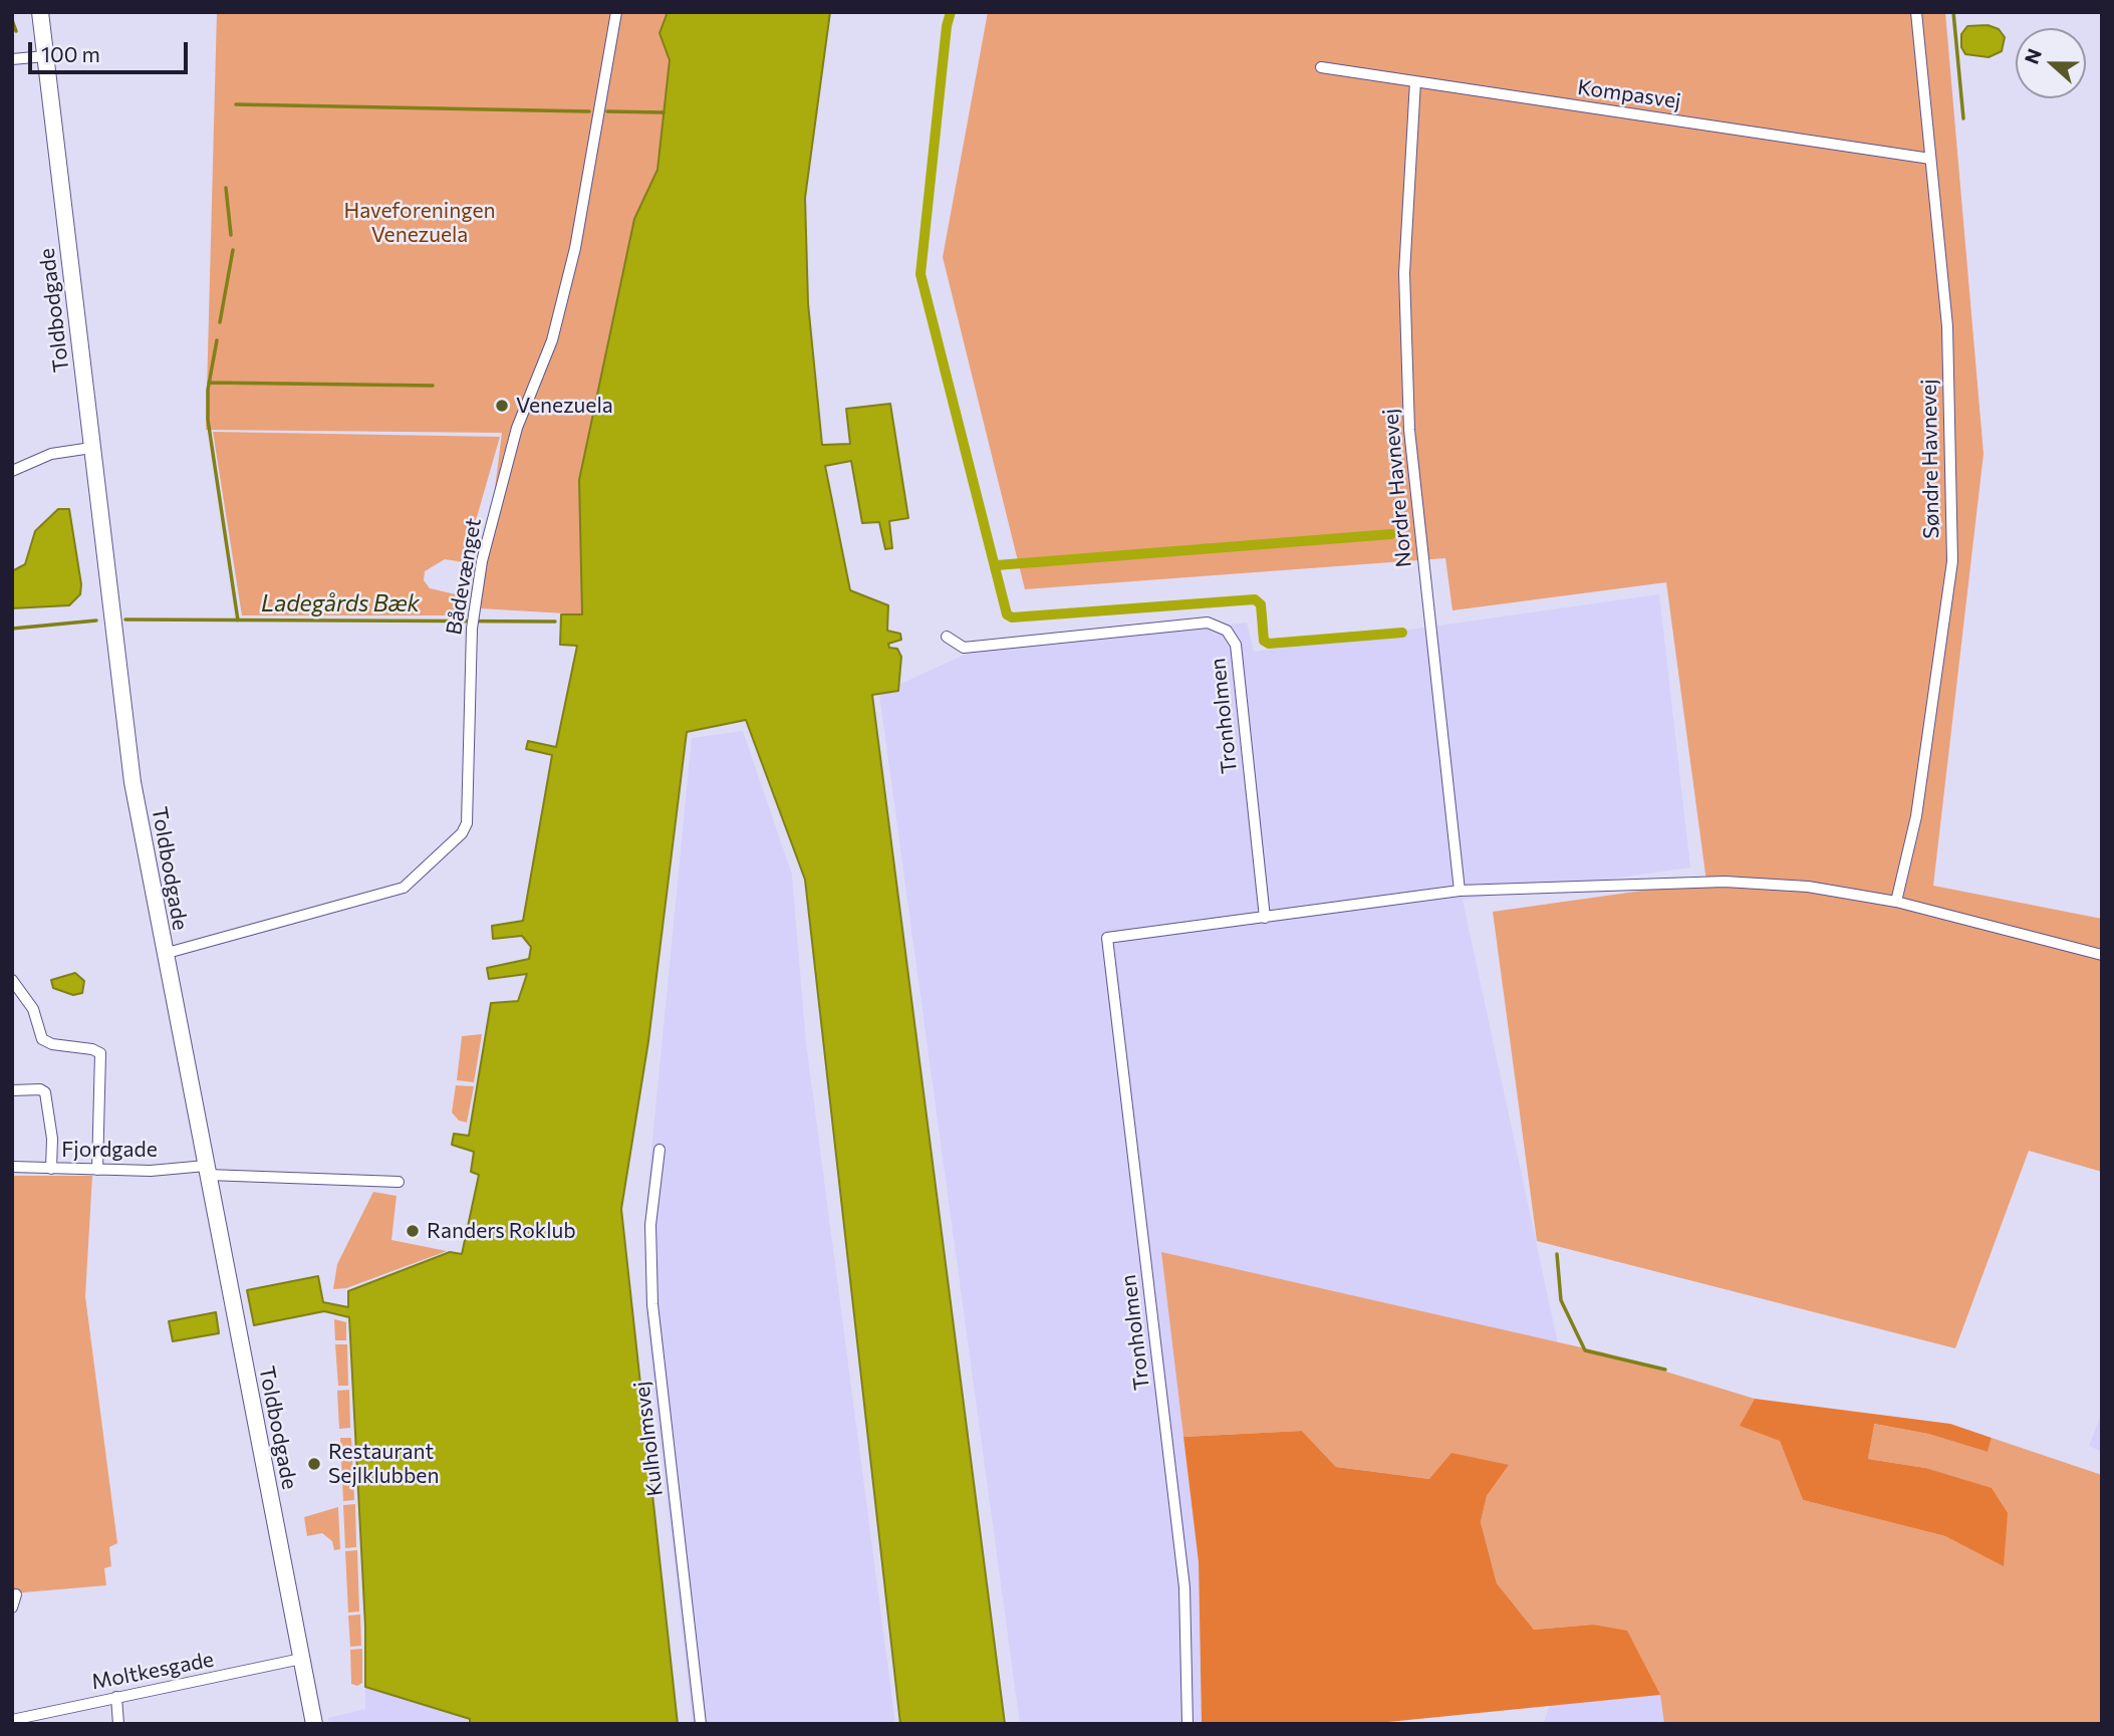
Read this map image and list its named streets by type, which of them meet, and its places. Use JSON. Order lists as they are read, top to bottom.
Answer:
{
  "streets": {
    "street": [
      "Kompasvej",
      "Toldbodgade",
      "Søndre Havnevej",
      "Nordre Havnevej",
      "Bådevænget",
      "Tronholmen",
      "Fjordgade",
      "Kulholmsvej",
      "Moltkesgade"
    ]
  },
  "crossings": [
    ["Kompasvej", "Søndre Havnevej"],
    ["Kompasvej", "Nordre Havnevej"],
    ["Toldbodgade", "Bådevænget"],
    ["Toldbodgade", "Fjordgade"],
    ["Toldbodgade", "Moltkesgade"]
  ],
  "water": ["Ladegårds Bæk"],
  "parks": ["Haveforeningen Venezuela"],
  "places": ["Venezuela", "Randers Roklub", "Restaurant Sejlklubben"],
  "scale_bar": "100 m",
  "north": "left"
}
